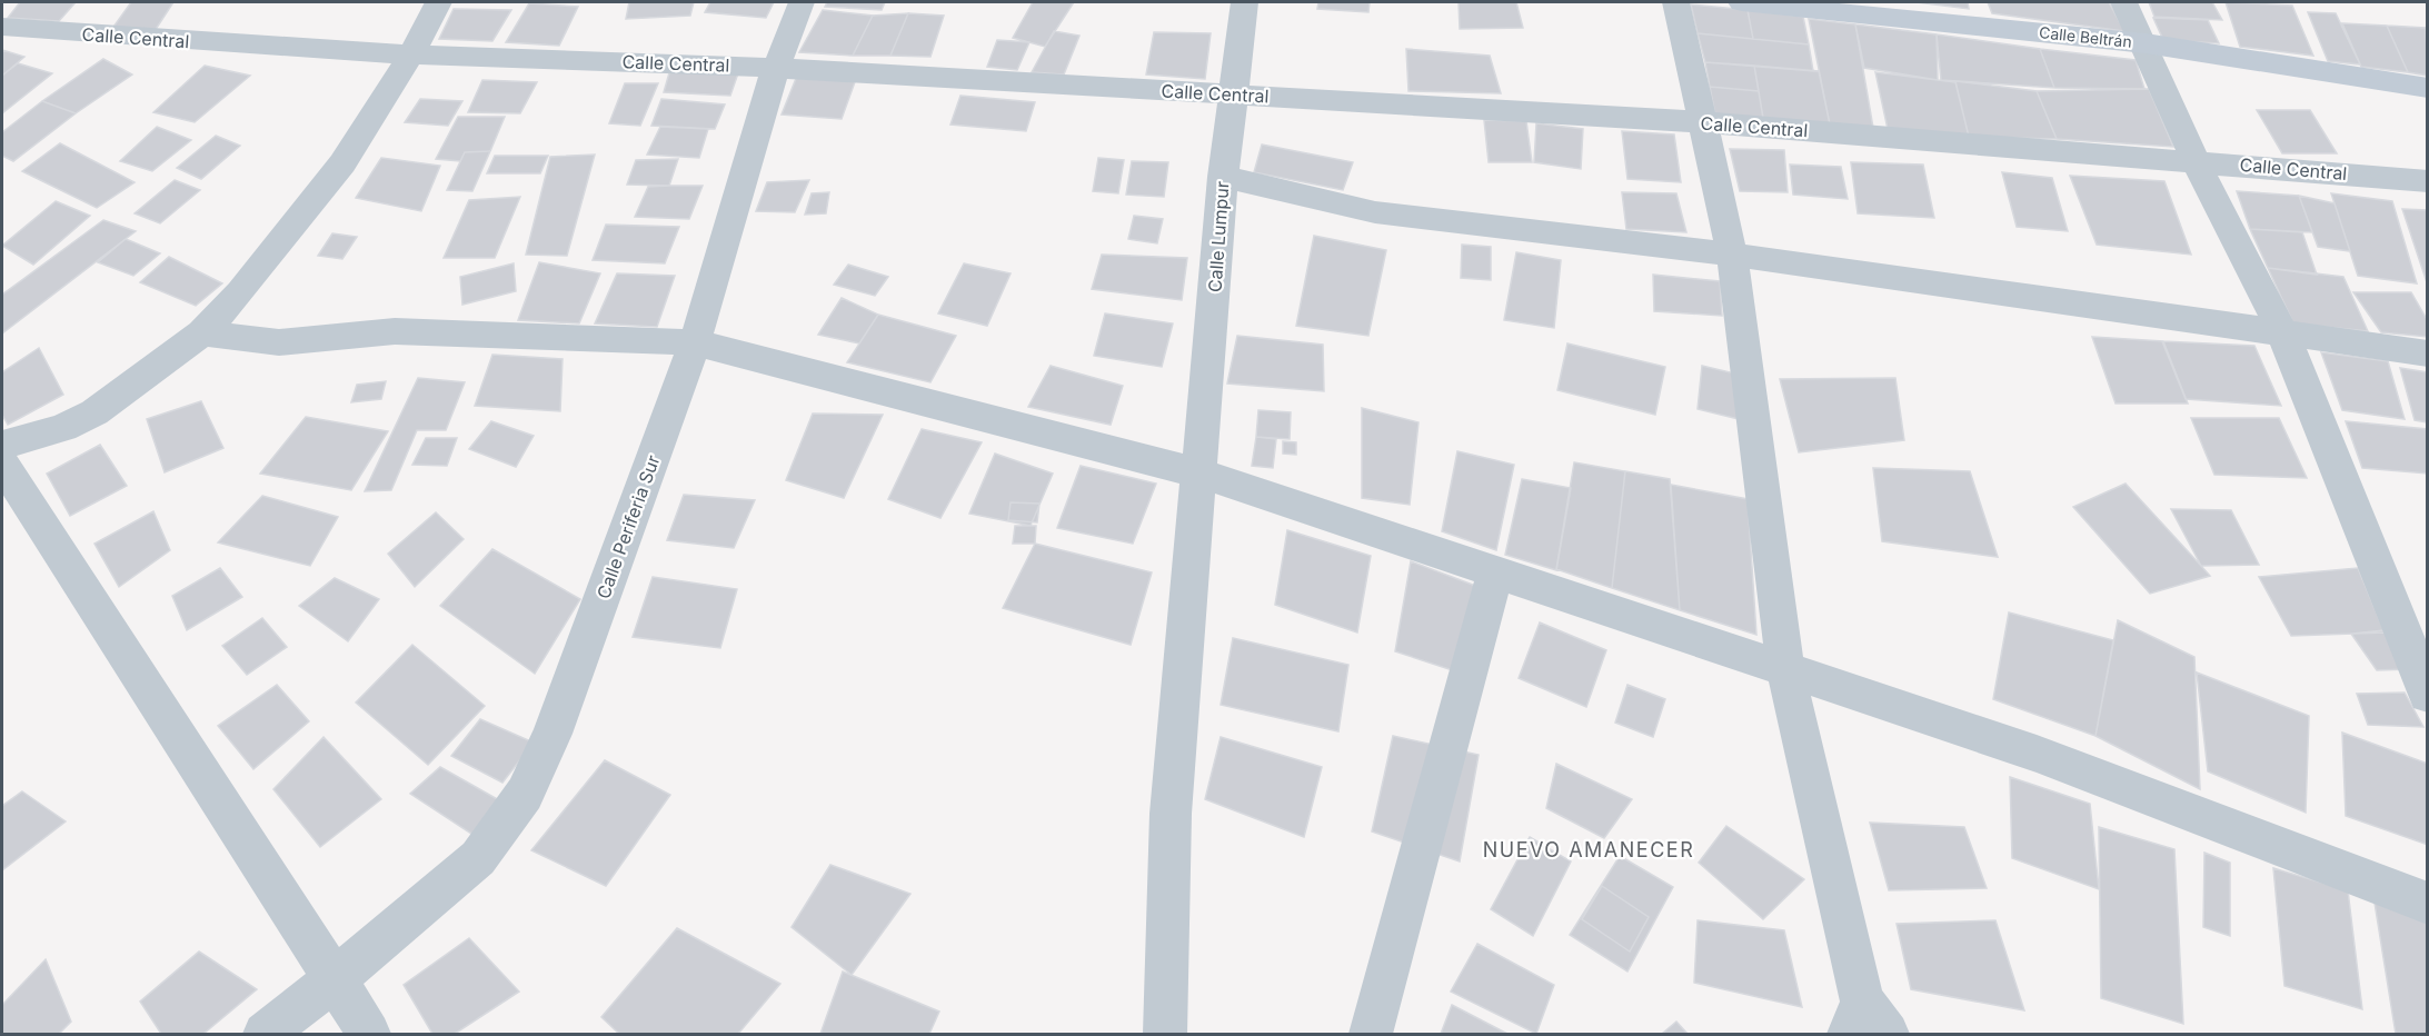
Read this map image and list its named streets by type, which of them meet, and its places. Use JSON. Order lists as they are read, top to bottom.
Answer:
{
  "streets": {
    "main road": ["Calle Beltrán"],
    "street": ["Calle Central", "Calle Lumpur", "Calle Periferia Sur"]
  },
  "crossings": [
    ["Calle Central", "Calle Lumpur"],
    ["Calle Central", "Calle Periferia Sur"]
  ],
  "districts": ["NUEVO AMANECER"]
}
